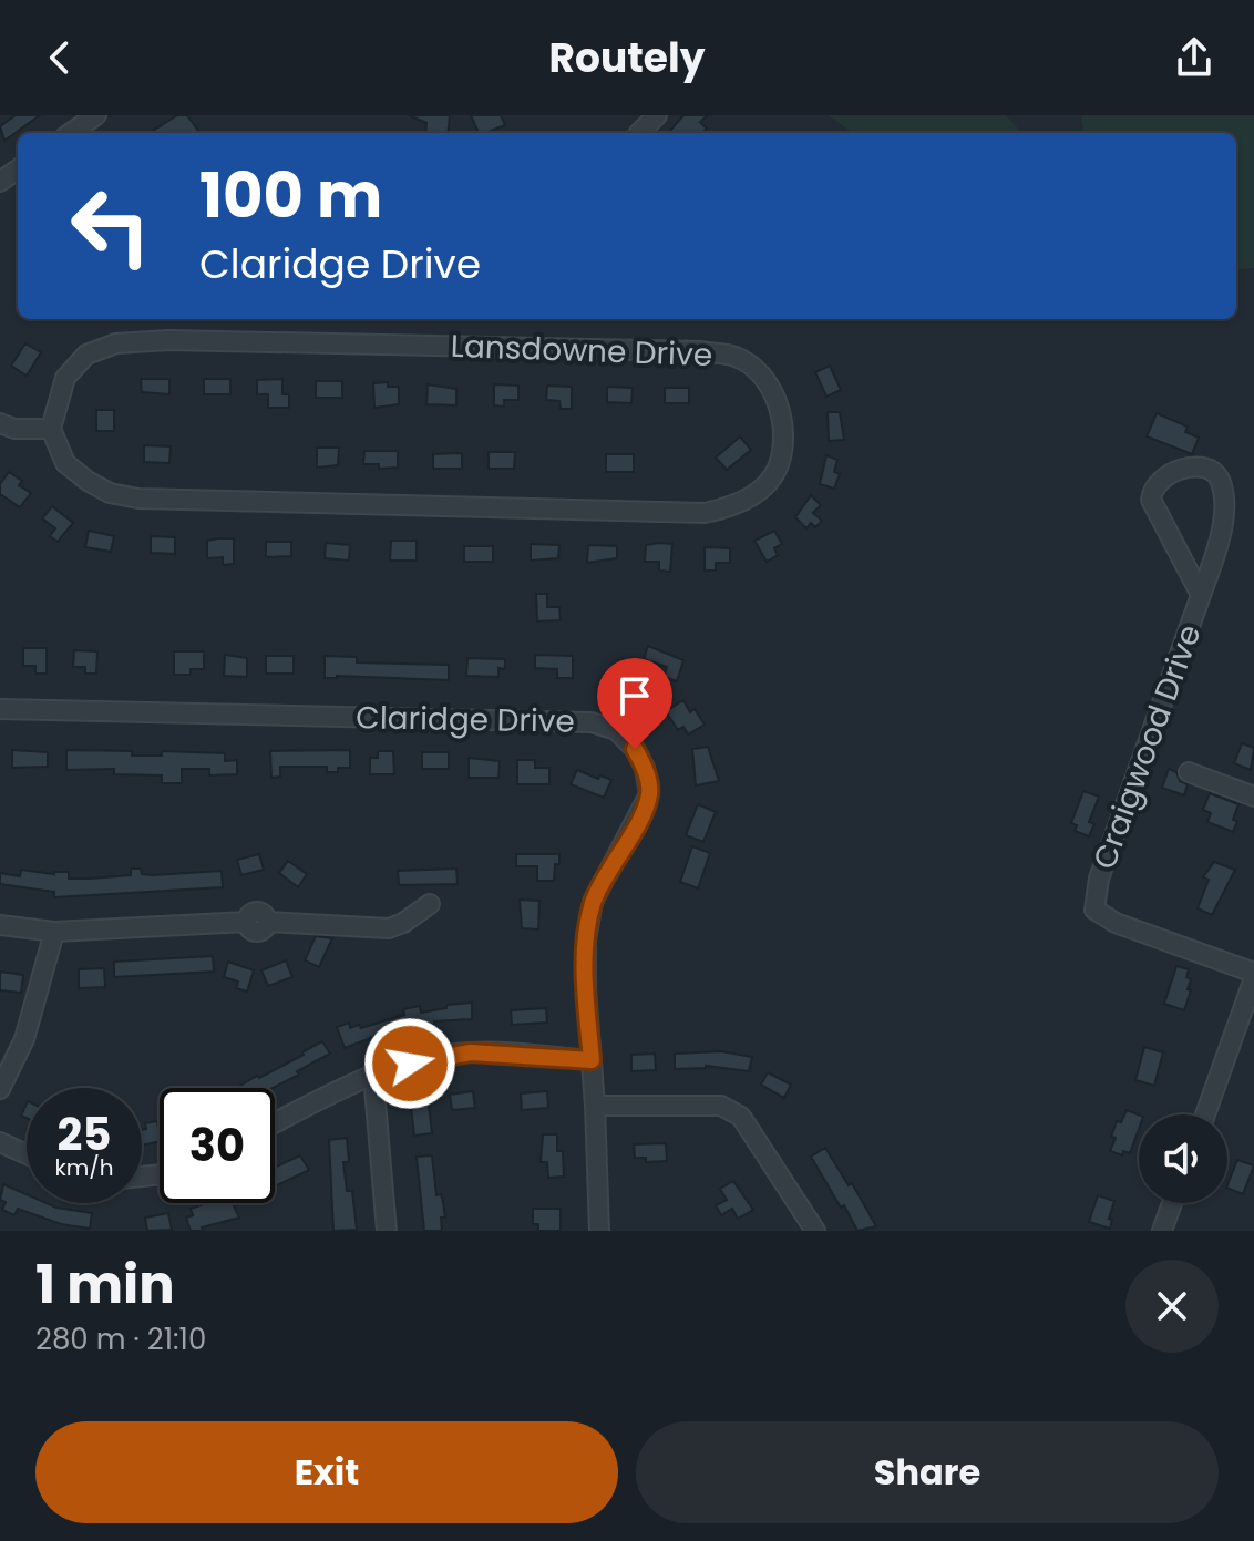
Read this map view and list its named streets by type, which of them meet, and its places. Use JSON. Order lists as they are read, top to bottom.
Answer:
{
  "streets": {
    "street": ["Lansdowne Drive", "Claridge Drive", "Craigwood Drive"]
  },
  "page": {
    "header": "Routely",
    "turn": ["100 m", "Claridge Drive"],
    "speed": "25 km/h",
    "limit": "30",
    "heading": ["1 min", "280 m · 21:10"],
    "buttons": ["Exit", "Share"]
  }
}
